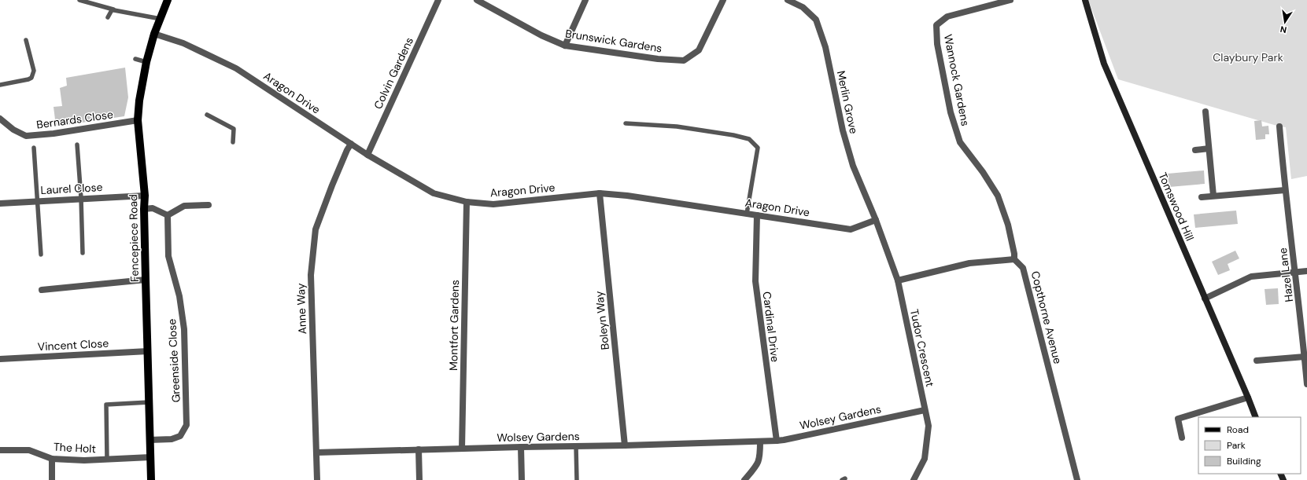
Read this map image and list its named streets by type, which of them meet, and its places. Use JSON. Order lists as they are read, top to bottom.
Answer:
{
  "streets": {
    "main road": ["Fencepiece Road"],
    "street": [
      "Brunswick Gardens",
      "Colvin Gardens",
      "Wannock Gardens",
      "Aragon Drive",
      "Merlin Grove",
      "Bernards Close",
      "Laurel Close",
      "Tomswood Hill",
      "Hazel Lane",
      "Anne Way",
      "Copthorne Avenue",
      "Boleyn Way",
      "Montfort Gardens",
      "Cardinal Drive",
      "Vincent Close",
      "Tudor Crescent",
      "Greenside Close",
      "Wolsey Gardens",
      "The Holt"
    ]
  },
  "crossings": [
    ["Colvin Gardens", "Aragon Drive"],
    ["Wannock Gardens", "Copthorne Avenue"],
    ["Aragon Drive", "Merlin Grove"],
    ["Aragon Drive", "Fencepiece Road"],
    ["Aragon Drive", "Anne Way"],
    ["Aragon Drive", "Boleyn Way"],
    ["Aragon Drive", "Montfort Gardens"],
    ["Aragon Drive", "Cardinal Drive"],
    ["Aragon Drive", "Tudor Crescent"],
    ["Merlin Grove", "Tudor Crescent"],
    ["Bernards Close", "Fencepiece Road"],
    ["Laurel Close", "Fencepiece Road"],
    ["Fencepiece Road", "Vincent Close"],
    ["Fencepiece Road", "Greenside Close"],
    ["Fencepiece Road", "The Holt"],
    ["Anne Way", "Wolsey Gardens"],
    ["Boleyn Way", "Wolsey Gardens"],
    ["Montfort Gardens", "Wolsey Gardens"],
    ["Cardinal Drive", "Wolsey Gardens"],
    ["Tudor Crescent", "Wolsey Gardens"]
  ],
  "parks": ["Claybury Park"],
  "legend": ["Road", "Park", "Building"],
  "north": "bottom"
}
